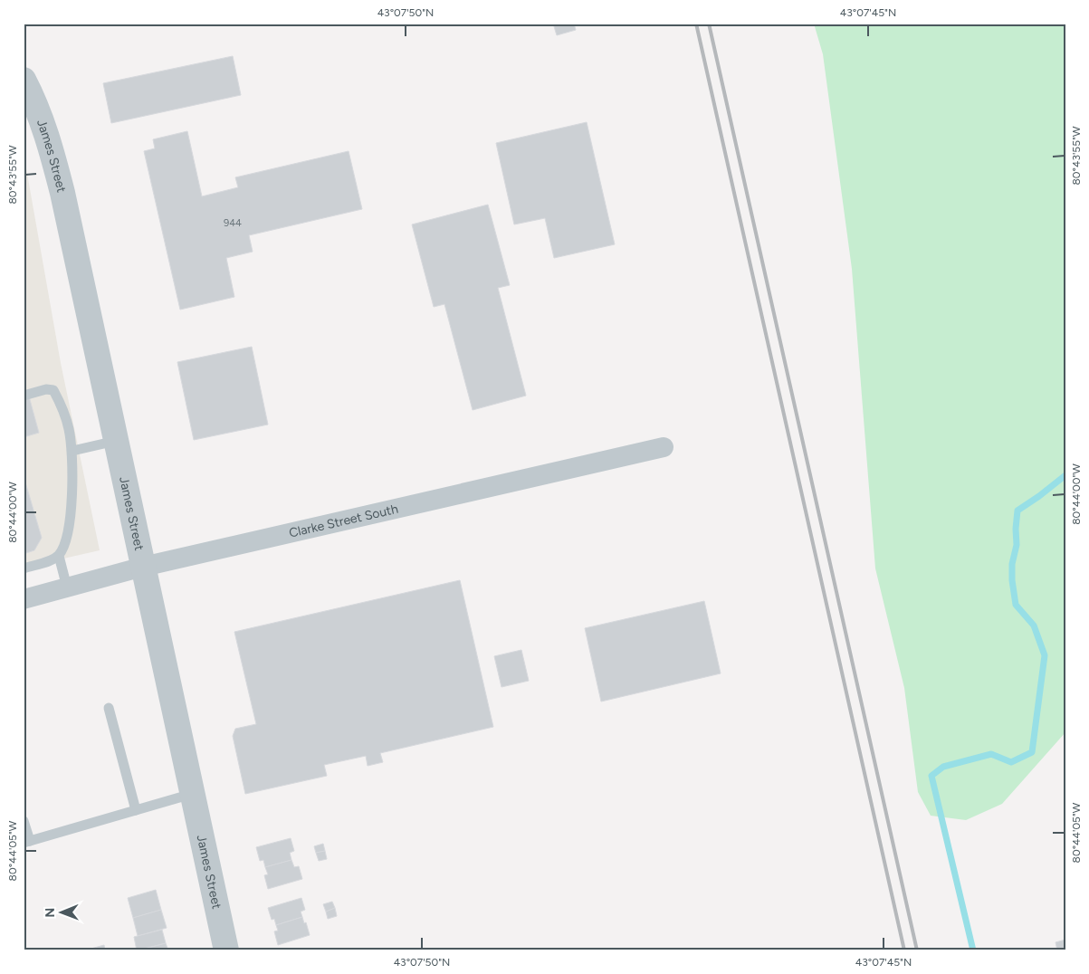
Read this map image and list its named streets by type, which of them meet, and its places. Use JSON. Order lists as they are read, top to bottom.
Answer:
{
  "streets": {
    "street": ["James Street", "Clarke Street South"]
  },
  "crossings": [
    ["James Street", "Clarke Street South"]
  ],
  "house_numbers": ["944"],
  "north": "left",
  "coordinates": [
    "43°07'50\"N",
    "43°07'45\"N",
    "80°43'55\"W",
    "80°44'00\"W",
    "80°44'05\"W"
  ]
}
